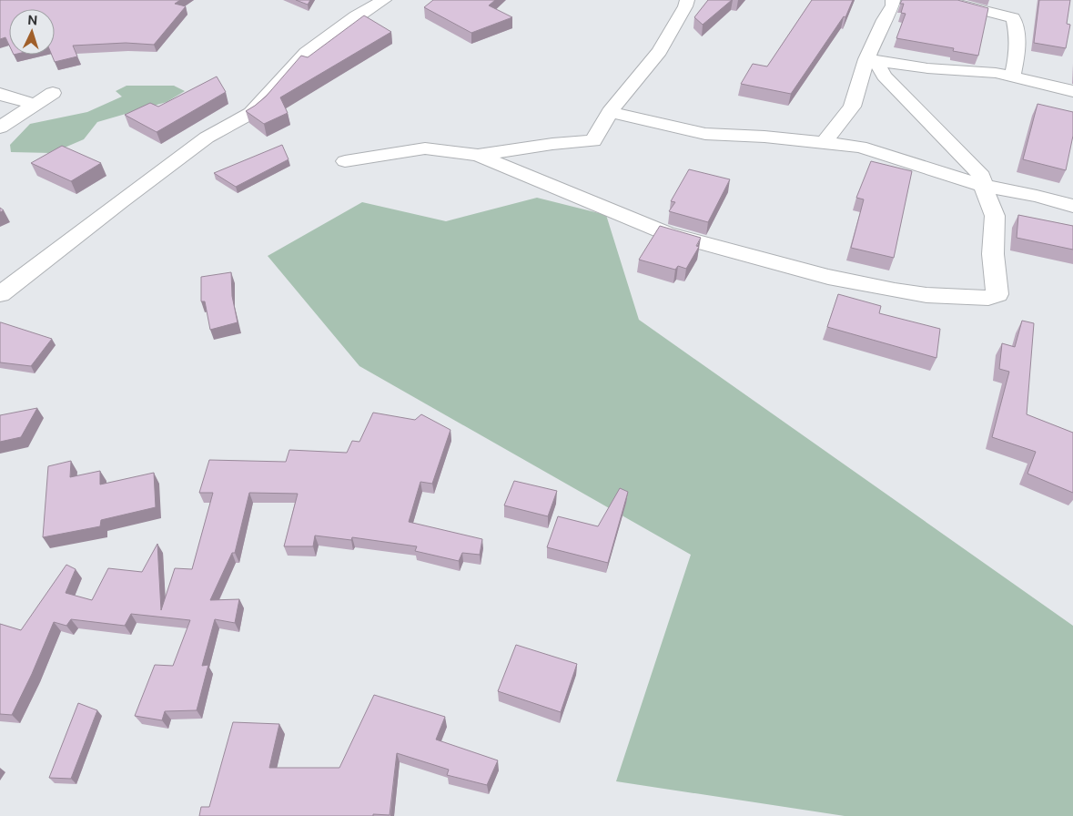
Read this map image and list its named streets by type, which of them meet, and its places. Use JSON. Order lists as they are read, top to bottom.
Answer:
{
  "north": "top"
}
